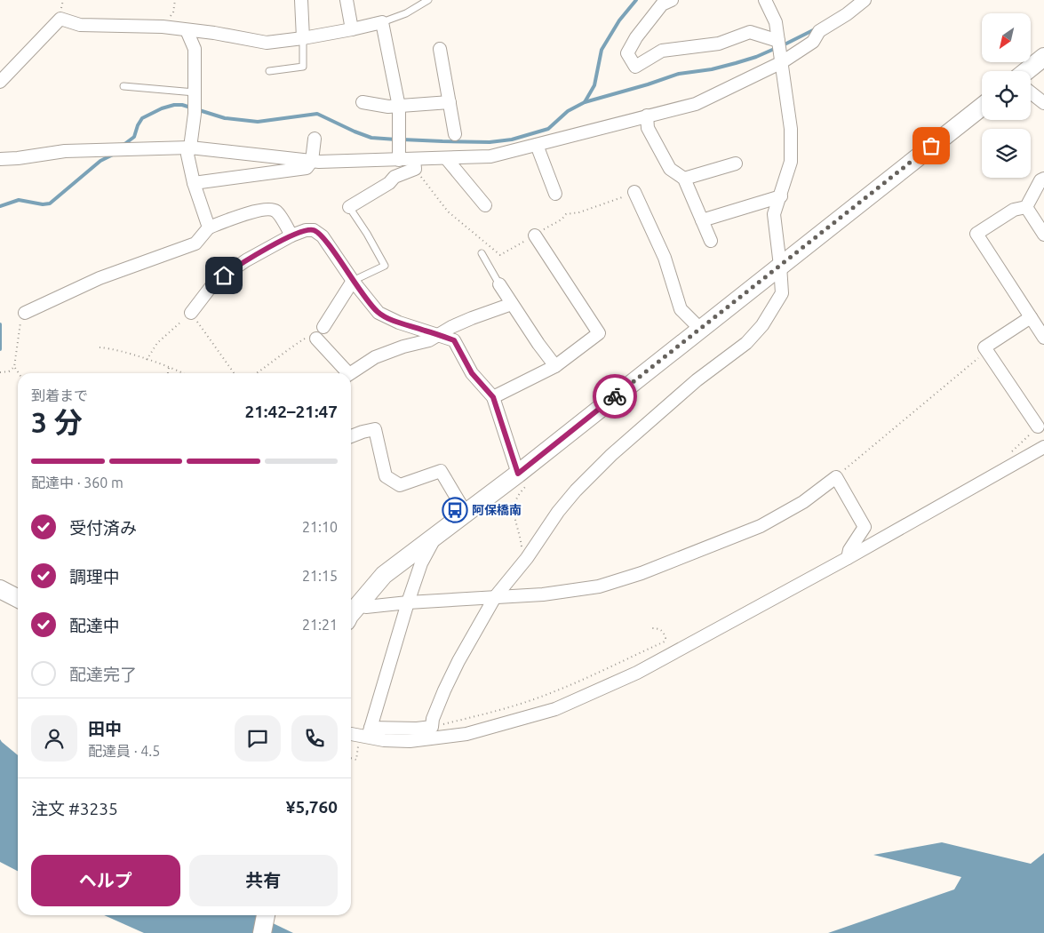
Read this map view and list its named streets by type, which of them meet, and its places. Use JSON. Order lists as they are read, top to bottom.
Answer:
{
  "places": {
    "bus stop": ["阿保橋南"]
  },
  "north": "bottom left",
  "page": {
    "heading": ["3 分", "到着まで", "21:42–21:47"],
    "panel": [
      "田中",
      "配達員 · 4.5",
      "注文 #3235",
      "¥5,760"
    ],
    "bar": "配達中 · 360 m",
    "list": [
      ["受付済み", "21:10"],
      ["調理中", "21:15"],
      ["配達中", "21:21"],
      "配達完了"
    ],
    "buttons": ["ヘルプ", "共有"]
  }
}
